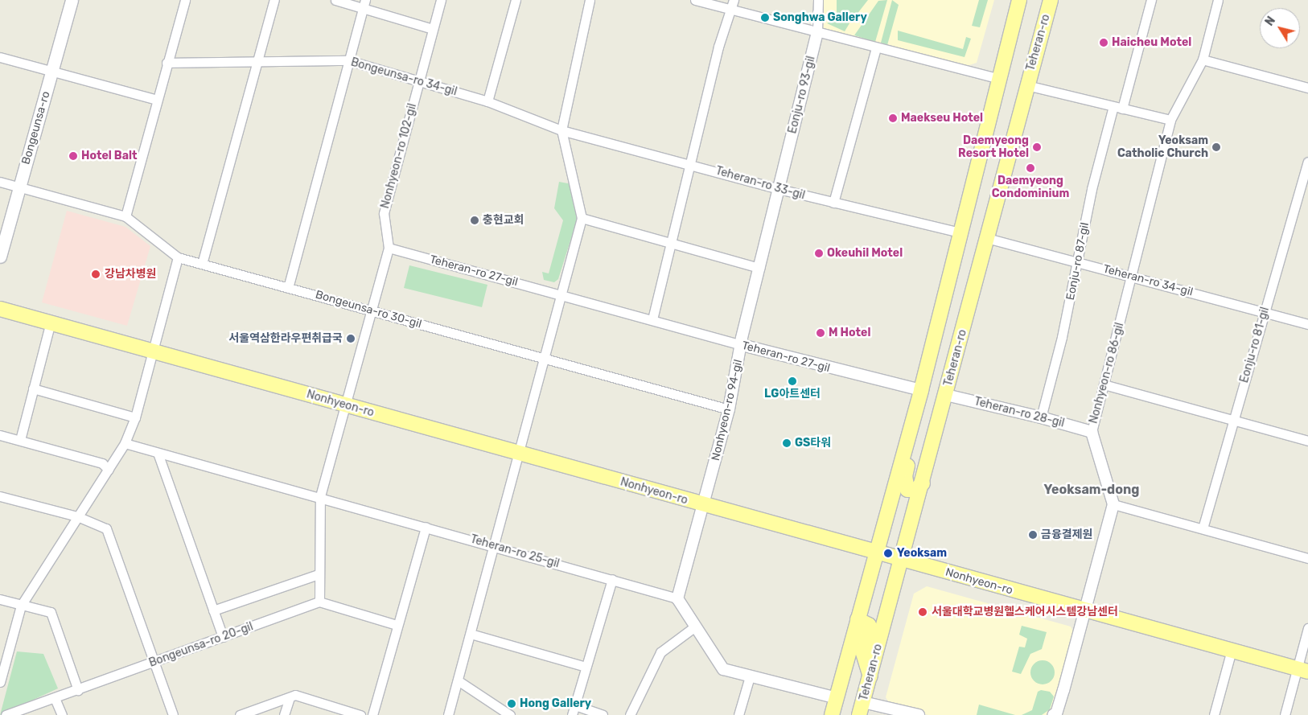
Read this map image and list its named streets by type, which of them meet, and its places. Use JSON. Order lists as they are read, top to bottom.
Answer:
{
  "streets": {
    "main road": ["Teheran-ro", "Bongeunsa-ro", "Nonhyeon-ro"],
    "street": [
      "Bongeunsa-ro 34-gil",
      "Eonju-ro 93-gil",
      "Nonhyeon-ro 102-gil",
      "Teheran-ro 33-gil",
      "Eonju-ro 87-gil",
      "Teheran-ro 27-gil",
      "Teheran-ro 34-gil",
      "Bongeunsa-ro 30-gil",
      "Eonju-ro 81-gil",
      "Nonhyeon-ro 86-gil",
      "Nonhyeon-ro 94-gil",
      "Teheran-ro 28-gil",
      "Teheran-ro 25-gil",
      "Bongeunsa-ro 20-gil"
    ]
  },
  "crossings": [
    ["Teheran-ro", "Teheran-ro 34-gil"],
    ["Teheran-ro", "Nonhyeon-ro"],
    ["Teheran-ro", "Teheran-ro 28-gil"],
    ["Bongeunsa-ro 34-gil", "Nonhyeon-ro 102-gil"],
    ["Bongeunsa-ro 34-gil", "Teheran-ro 33-gil"],
    ["Eonju-ro 93-gil", "Teheran-ro 33-gil"],
    ["Eonju-ro 93-gil", "Nonhyeon-ro 94-gil"],
    ["Bongeunsa-ro", "Bongeunsa-ro 30-gil"],
    ["Nonhyeon-ro 102-gil", "Teheran-ro 27-gil"],
    ["Nonhyeon-ro 102-gil", "Bongeunsa-ro 30-gil"],
    ["Nonhyeon-ro 102-gil", "Nonhyeon-ro"],
    ["Nonhyeon-ro 102-gil", "Teheran-ro 25-gil"],
    ["Nonhyeon-ro 102-gil", "Bongeunsa-ro 20-gil"],
    ["Teheran-ro 33-gil", "Nonhyeon-ro 94-gil"],
    ["Eonju-ro 87-gil", "Teheran-ro 34-gil"],
    ["Eonju-ro 87-gil", "Teheran-ro 28-gil"],
    ["Teheran-ro 27-gil", "Nonhyeon-ro 94-gil"],
    ["Teheran-ro 34-gil", "Eonju-ro 81-gil"],
    ["Teheran-ro 34-gil", "Nonhyeon-ro 86-gil"],
    ["Bongeunsa-ro 30-gil", "Nonhyeon-ro 94-gil"],
    ["Nonhyeon-ro 86-gil", "Teheran-ro 28-gil"],
    ["Nonhyeon-ro", "Nonhyeon-ro 94-gil"],
    ["Nonhyeon-ro 94-gil", "Teheran-ro 25-gil"]
  ],
  "districts": ["Yeoksam-dong"],
  "places": [
    "Songhwa Gallery",
    "Haicheu Motel",
    "Maekseu Hotel",
    "Daemyeong Resort Hotel",
    "Yeoksam Catholic Church",
    "Hotel Balt",
    "Daemyeong Condominium",
    "충현교회",
    "Okeuhil Motel",
    "강남차병원",
    "M Hotel",
    "서울역삼한라우편취급국",
    "LG아트센터",
    "GS타워",
    "금융결제원",
    "Yeoksam",
    "서울대학교병원헬스케어시스템강남센터",
    "Hong Gallery"
  ],
  "north": "top left"
}
